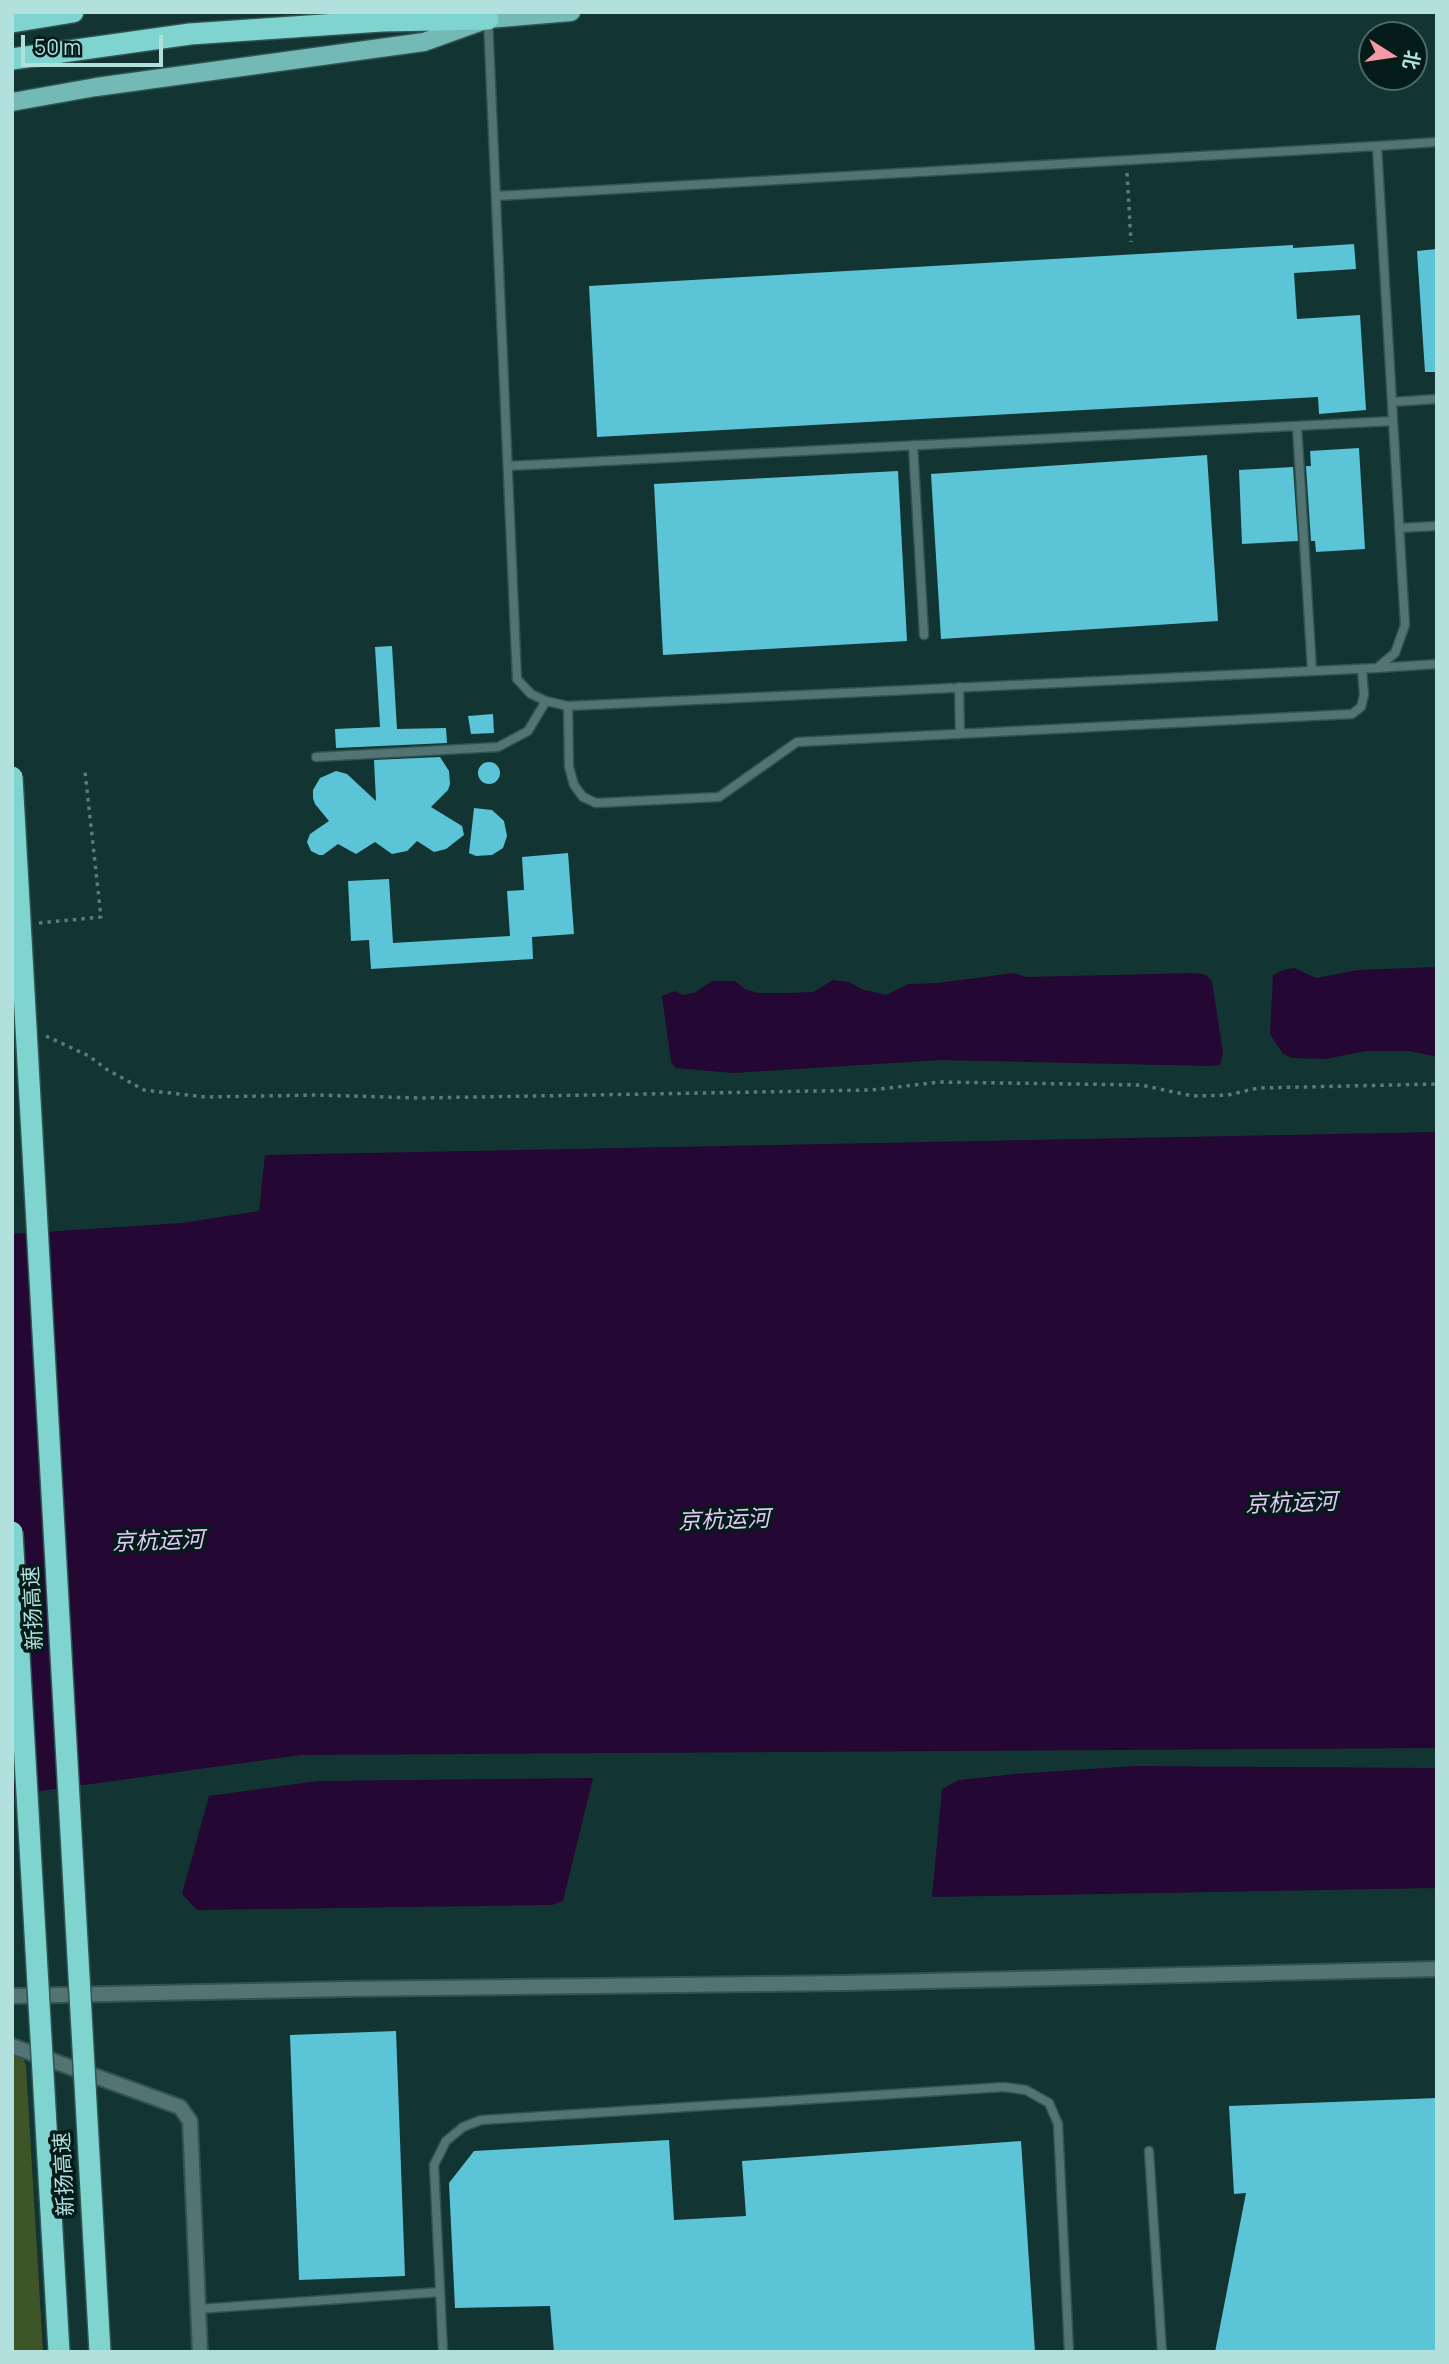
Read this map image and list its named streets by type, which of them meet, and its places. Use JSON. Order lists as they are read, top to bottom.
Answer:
{
  "streets": {
    "highway": ["新扬高速"]
  },
  "water": ["京杭运河"],
  "scale_bar": "50 m",
  "north": "right"
}
